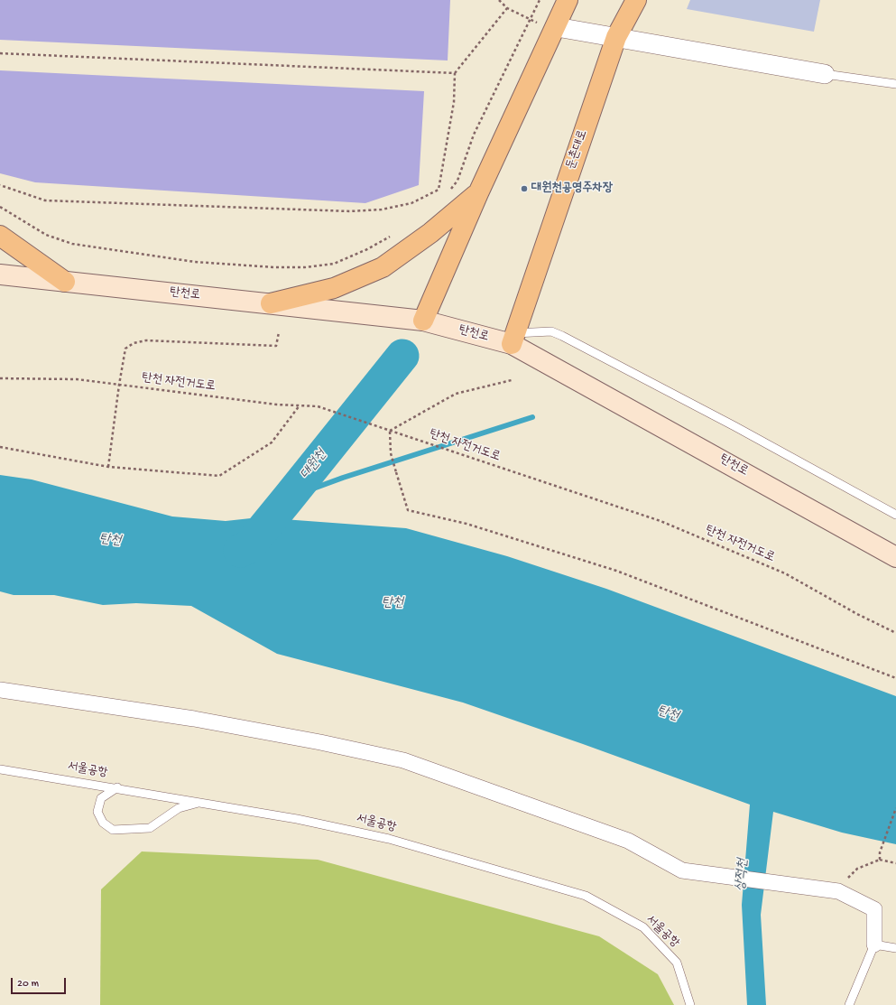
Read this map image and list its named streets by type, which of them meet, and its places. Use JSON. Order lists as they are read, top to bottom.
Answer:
{
  "streets": {
    "main road": ["둔촌대로", "탄천로"],
    "lane": ["서울공항"],
    "path": ["탄천 자전거도로"]
  },
  "crossings": [
    ["둔촌대로", "탄천로"]
  ],
  "water": ["대원천", "탄천", "상적천"],
  "places": ["대원천공영주차장"],
  "scale_bar": "20 m"
}
